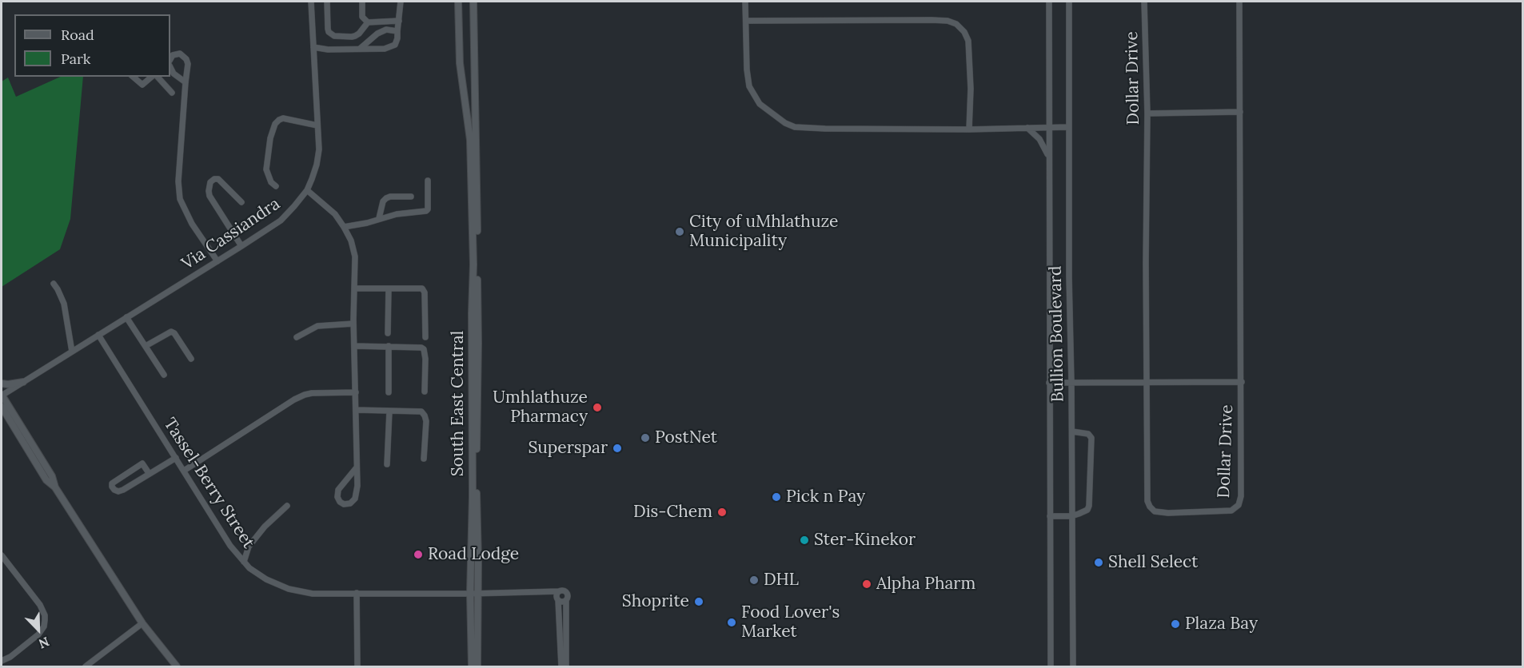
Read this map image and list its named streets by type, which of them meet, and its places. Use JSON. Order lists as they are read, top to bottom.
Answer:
{
  "streets": {
    "street": [
      "Dollar Drive",
      "Via Cassiandra",
      "Bullion Boulevard",
      "South East Central",
      "Tassel-Berry Street"
    ]
  },
  "crossings": [
    ["Via Cassiandra", "Tassel-Berry Street"],
    ["South East Central", "Tassel-Berry Street"]
  ],
  "places": [
    "City of uMhlathuze Municipality",
    "Umhlathuze Pharmacy",
    "PostNet",
    "Superspar",
    "Pick n Pay",
    "Dis-Chem",
    "Ster-Kinekor",
    "Road Lodge",
    "Shell Select",
    "DHL",
    "Alpha Pharm",
    "Shoprite",
    "Food Lover's Market",
    "Plaza Bay"
  ],
  "legend": ["Road", "Park"],
  "north": "bottom right"
}
